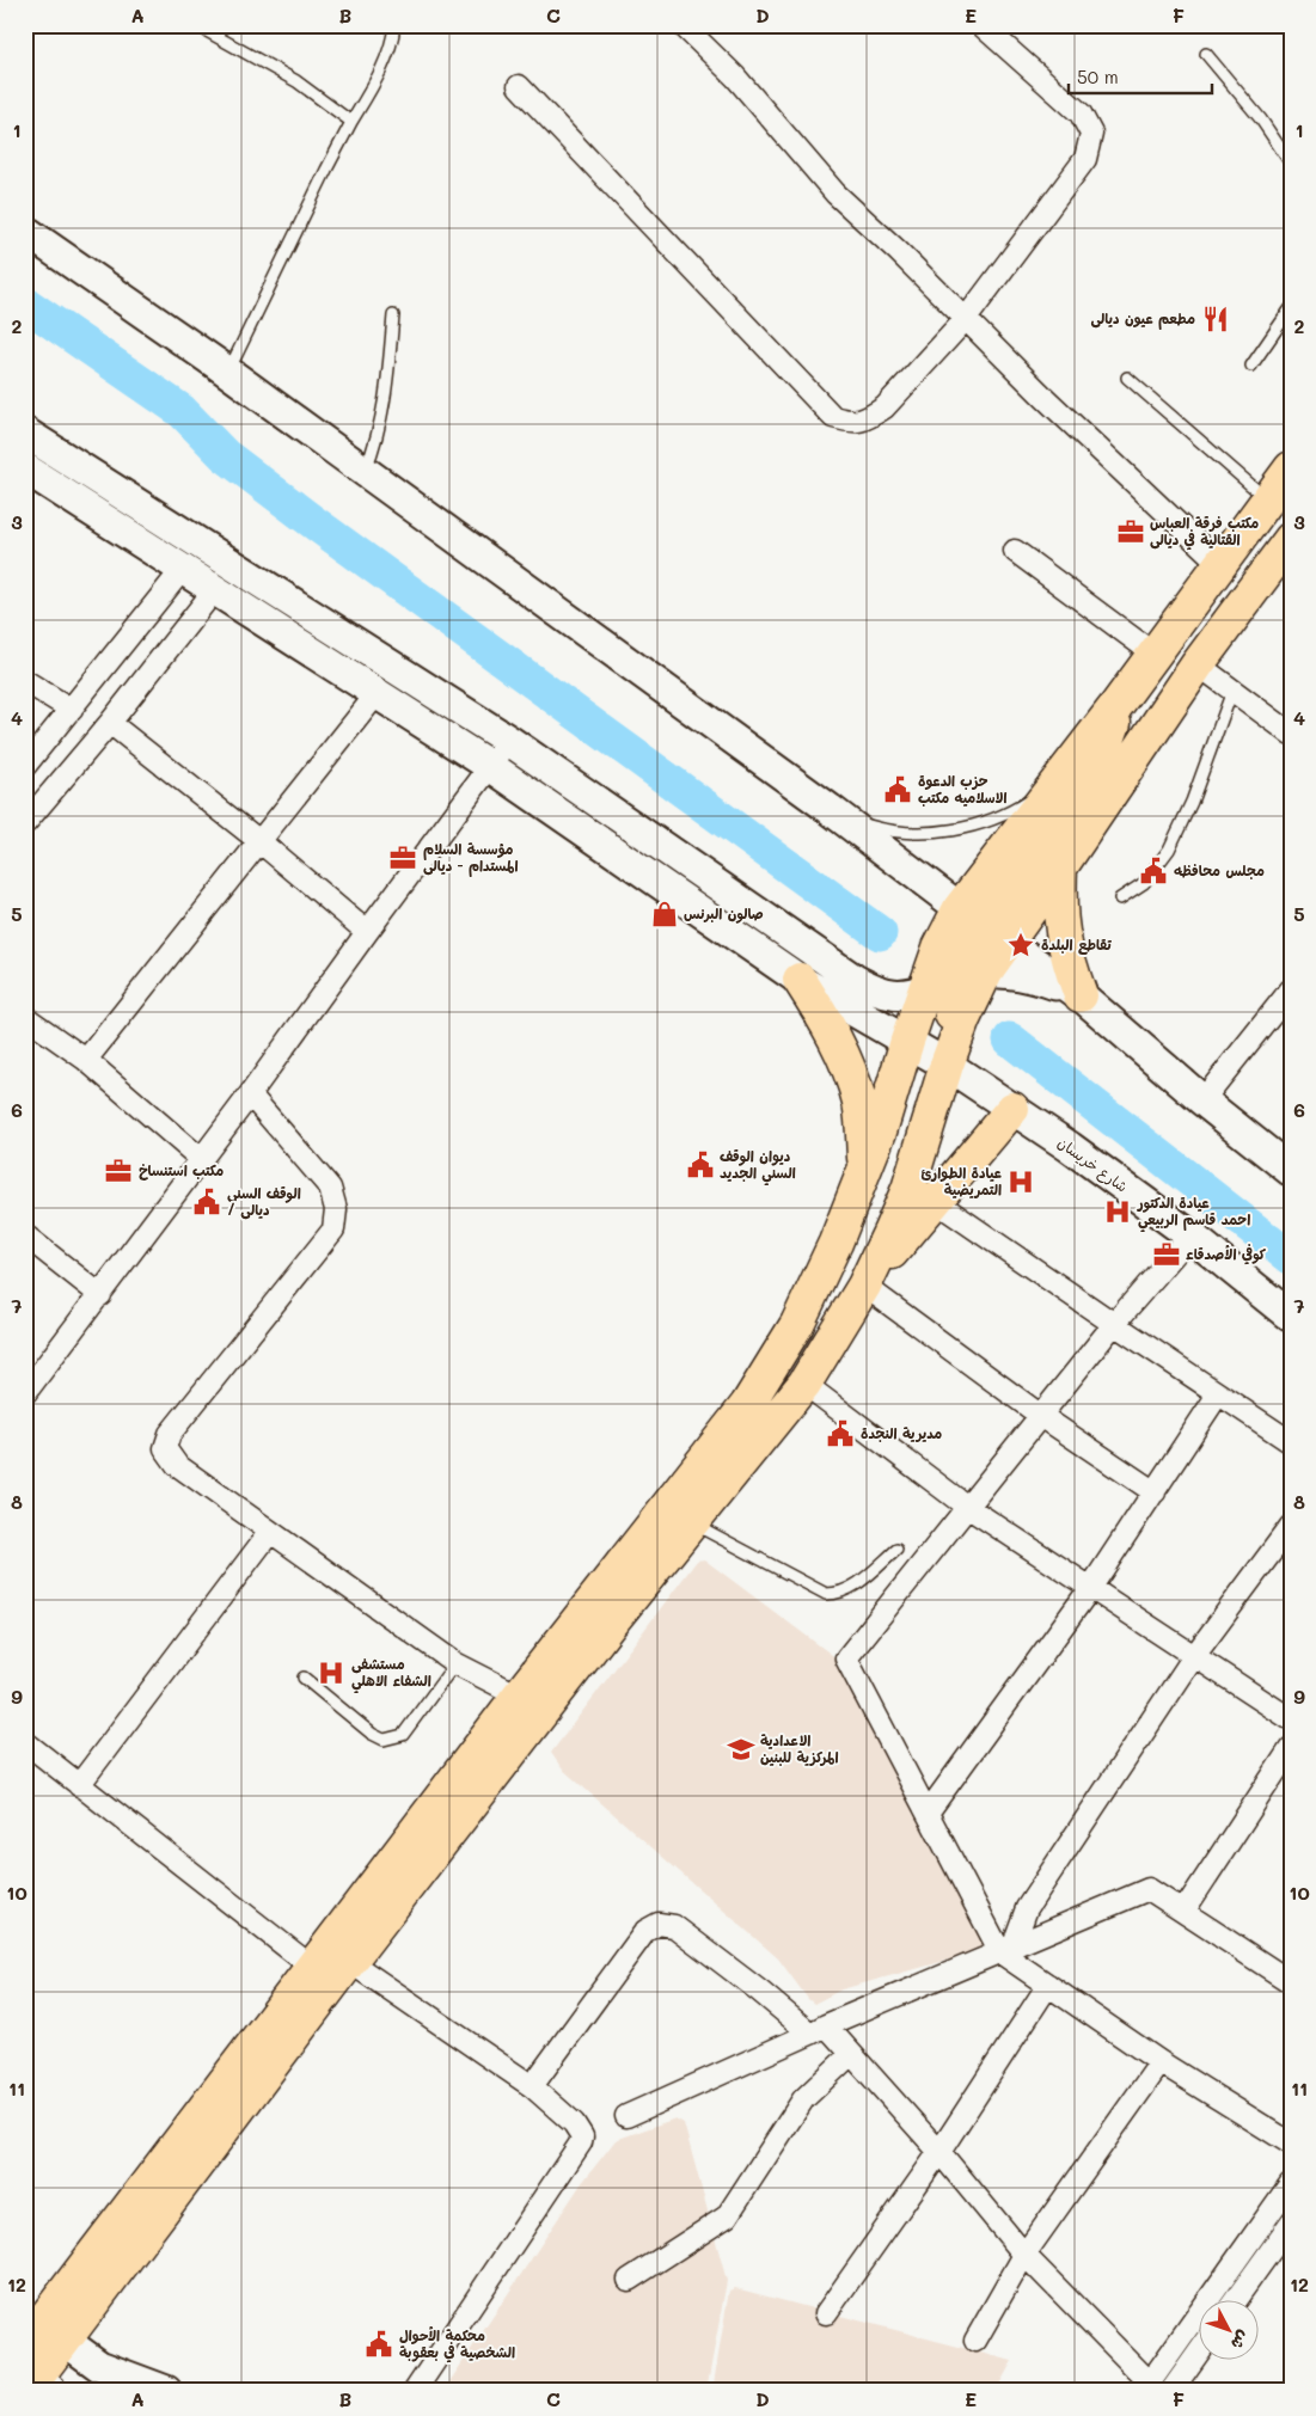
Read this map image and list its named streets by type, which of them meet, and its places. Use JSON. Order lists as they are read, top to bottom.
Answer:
{
  "streets": {
    "street": ["شارع خريسان"]
  },
  "places": {
    "restaurant": ["مطعم عيون ديالى"],
    "office": [
      "مكتب فرقة العباس القتالية في ديالى",
      "مؤسسة السلام المستدام - ديالى",
      "مكتب استنساخ",
      "كوفي الأصدقاء"
    ],
    "public building": [
      "حزب الدعوة الاسلاميه مكتب",
      "مجلس محافظه",
      "ديوان الوقف السني الجديد",
      "الوقف السني / ديالى",
      "مديرية النجدة",
      "محكمة الأحوال الشخصية في بعقوبة"
    ],
    "shop": ["صالون البرنس"],
    "place": ["تقاطع البلدة"],
    "hospital": ["عيادة الطوارئ التمريضية", "عيادة الدكتور احمد قاسم الربيعي", "مستشفى الشفاء الاهلي"],
    "school or university": ["الاعدادية المركزية للبنين"]
  },
  "scale_bar": "50 m",
  "north": "bottom right",
  "grid": {
    "columns": [
      "A",
      "B",
      "C",
      "D",
      "E",
      "F"
    ],
    "rows": [
      "1",
      "2",
      "3",
      "4",
      "5",
      "6",
      "7",
      "8",
      "9",
      "10",
      "11",
      "12"
    ]
  }
}
